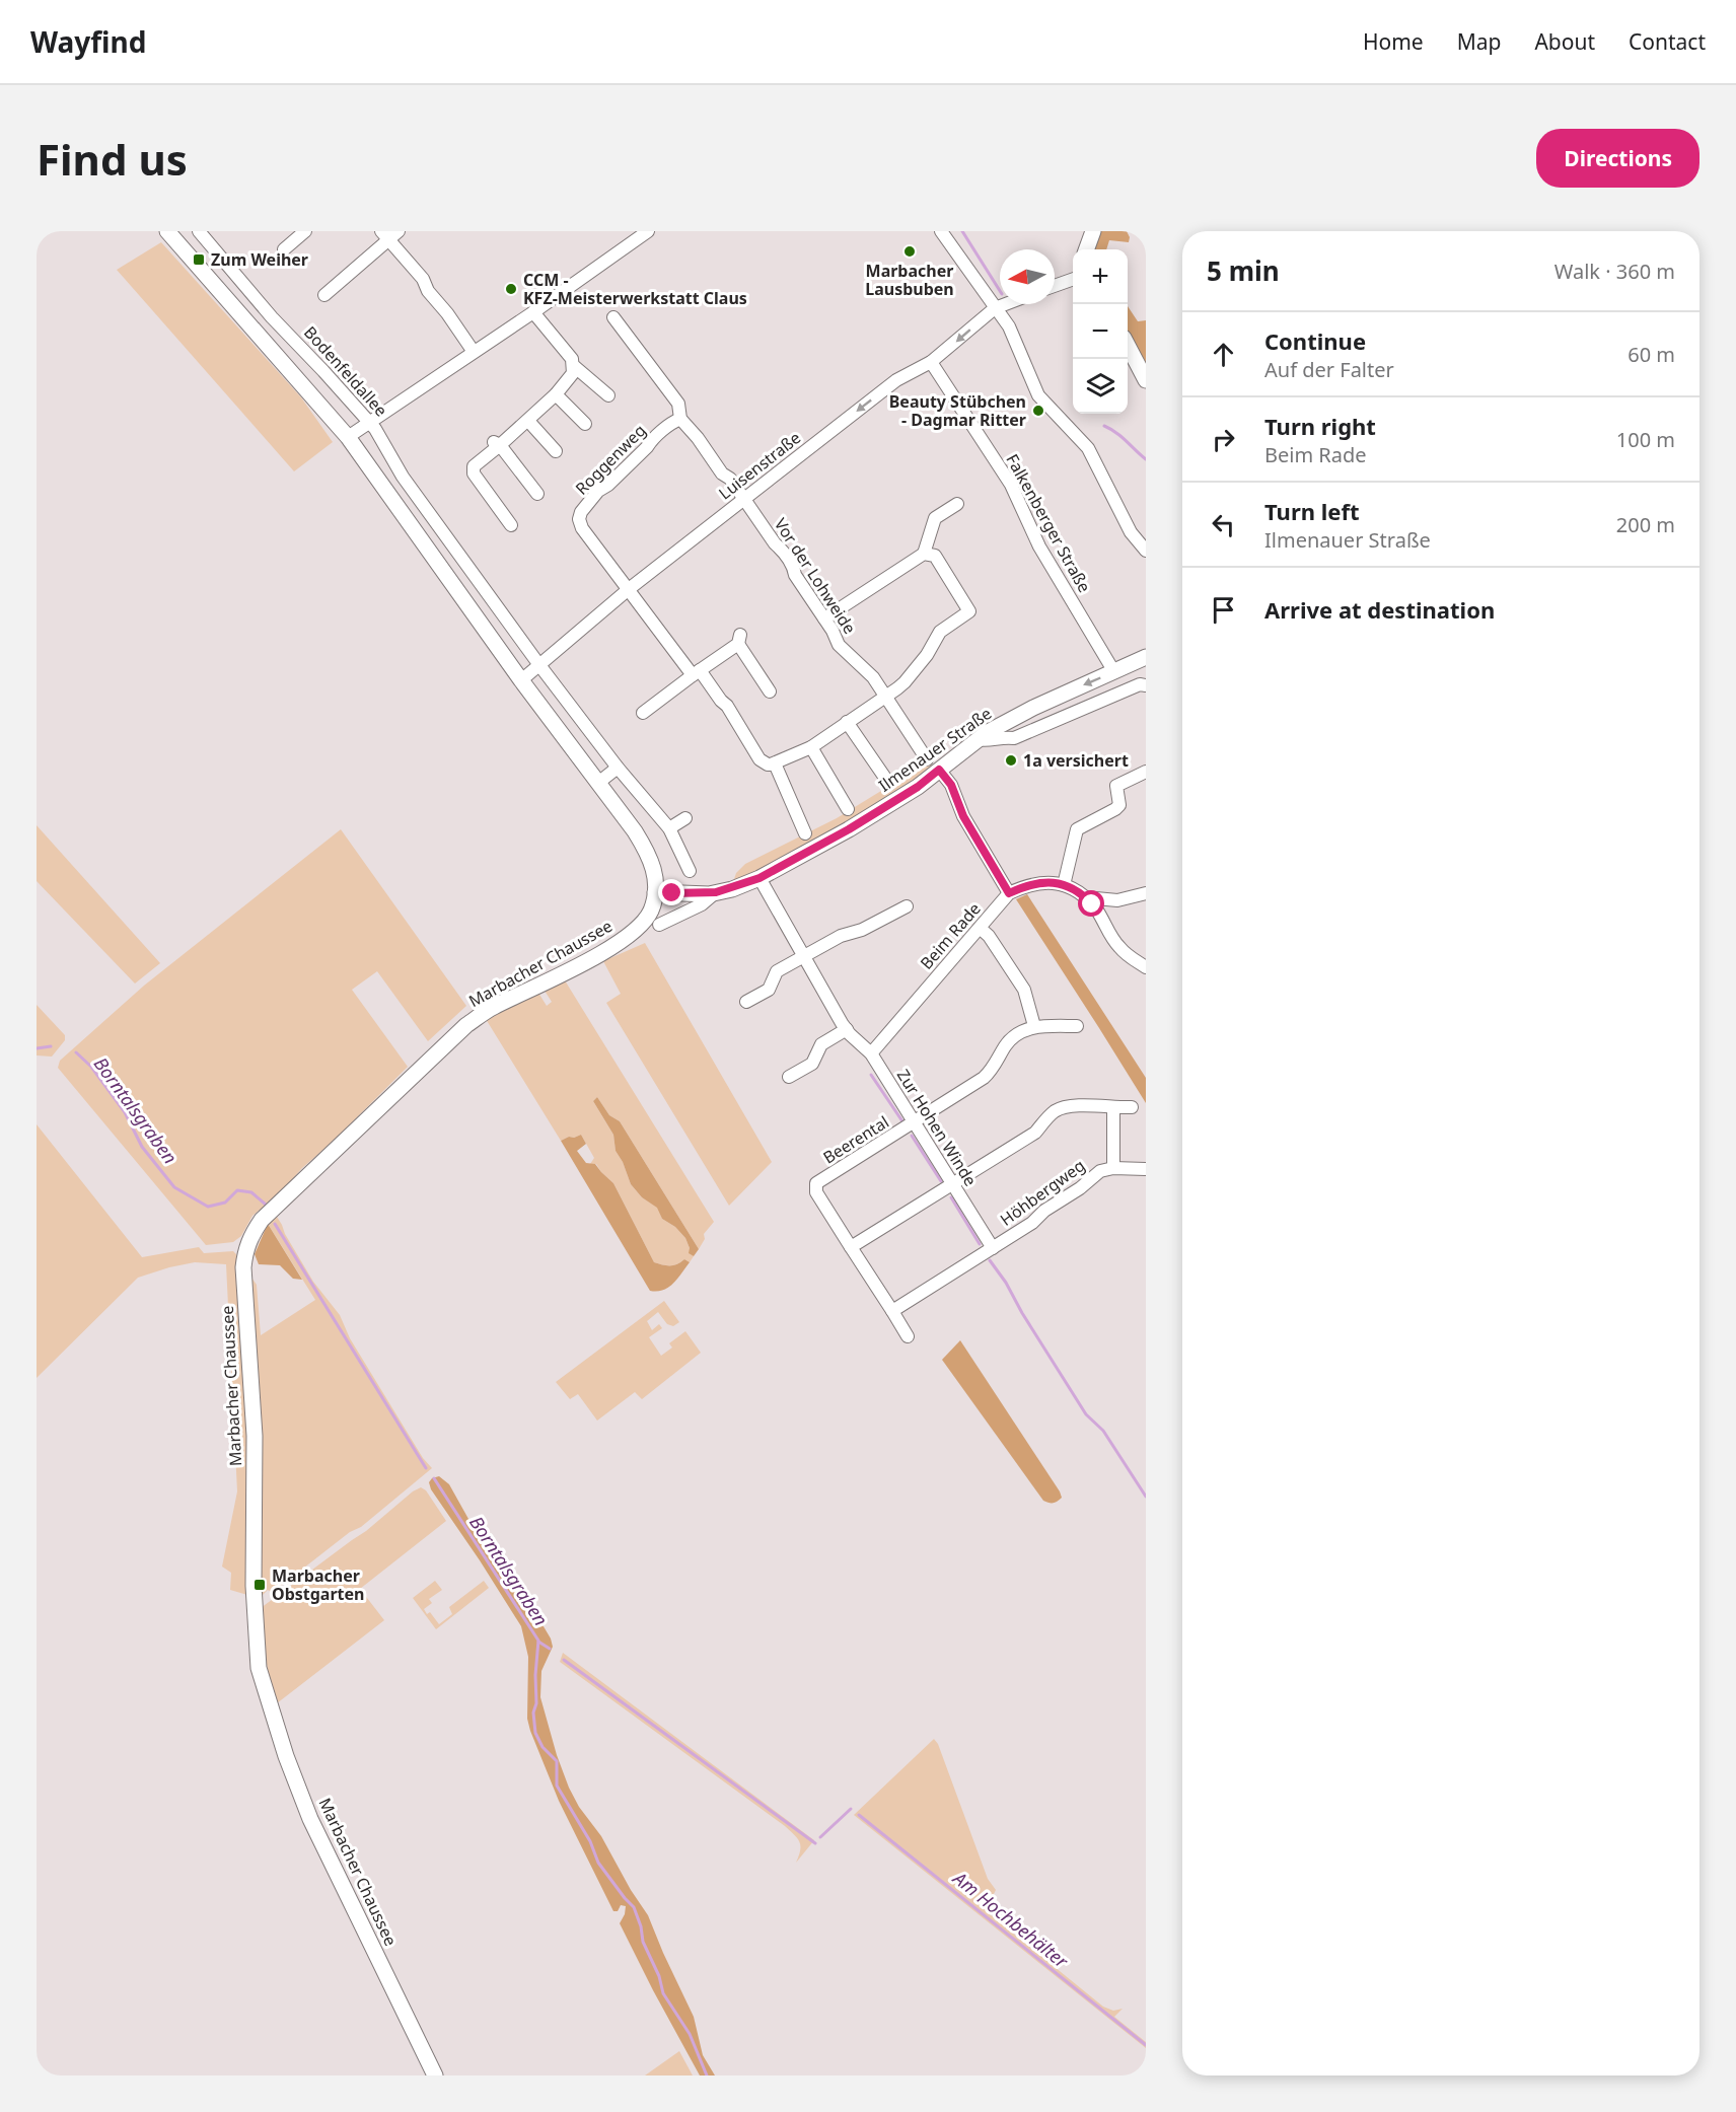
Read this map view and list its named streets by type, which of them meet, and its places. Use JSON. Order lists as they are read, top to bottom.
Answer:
{
  "streets": {
    "street": [
      "Bodenfeldallee",
      "Roggenweg",
      "Luisenstraße",
      "Falkenberger Straße",
      "Vor der Lohweide",
      "Ilmenauer Straße",
      "Beim Rade",
      "Marbacher Chaussee",
      "Zur Hohen Winde",
      "Beerental",
      "Höhbergweg"
    ]
  },
  "crossings": [
    ["Bodenfeldallee", "Luisenstraße"],
    ["Roggenweg", "Luisenstraße"],
    ["Roggenweg", "Vor der Lohweide"],
    ["Luisenstraße", "Falkenberger Straße"],
    ["Luisenstraße", "Vor der Lohweide"],
    ["Falkenberger Straße", "Ilmenauer Straße"],
    ["Ilmenauer Straße", "Marbacher Chaussee"],
    ["Ilmenauer Straße", "Zur Hohen Winde"],
    ["Beim Rade", "Zur Hohen Winde"],
    ["Zur Hohen Winde", "Beerental"],
    ["Zur Hohen Winde", "Höhbergweg"]
  ],
  "one_way": ["Luisenstraße"],
  "water": ["Borntalsgraben", "Am Hochbehälter"],
  "places": {
    "other": [
      "Marbacher Lausbuben",
      "CCM - KFZ-Meisterwerkstatt Claus",
      "Beauty Stübchen - Dagmar Ritter",
      "1a versichert"
    ],
    "transit": ["Zum Weiher", "Marbacher Obstgarten"]
  },
  "north": "left",
  "page": {
    "header": "Wayfind",
    "nav": [
      "Home",
      "Map",
      "About",
      "Contact"
    ],
    "buttons": "Directions",
    "title": "Find us",
    "heading": ["5 min", "Walk · 360 m"],
    "map_buttons": ["+", "−"],
    "list": [
      ["Continue", "Auf der Falter", "60 m"],
      ["Turn right", "Beim Rade", "100 m"],
      ["Turn left", "Ilmenauer Straße", "200 m"],
      "Arrive at destination"
    ]
  }
}
